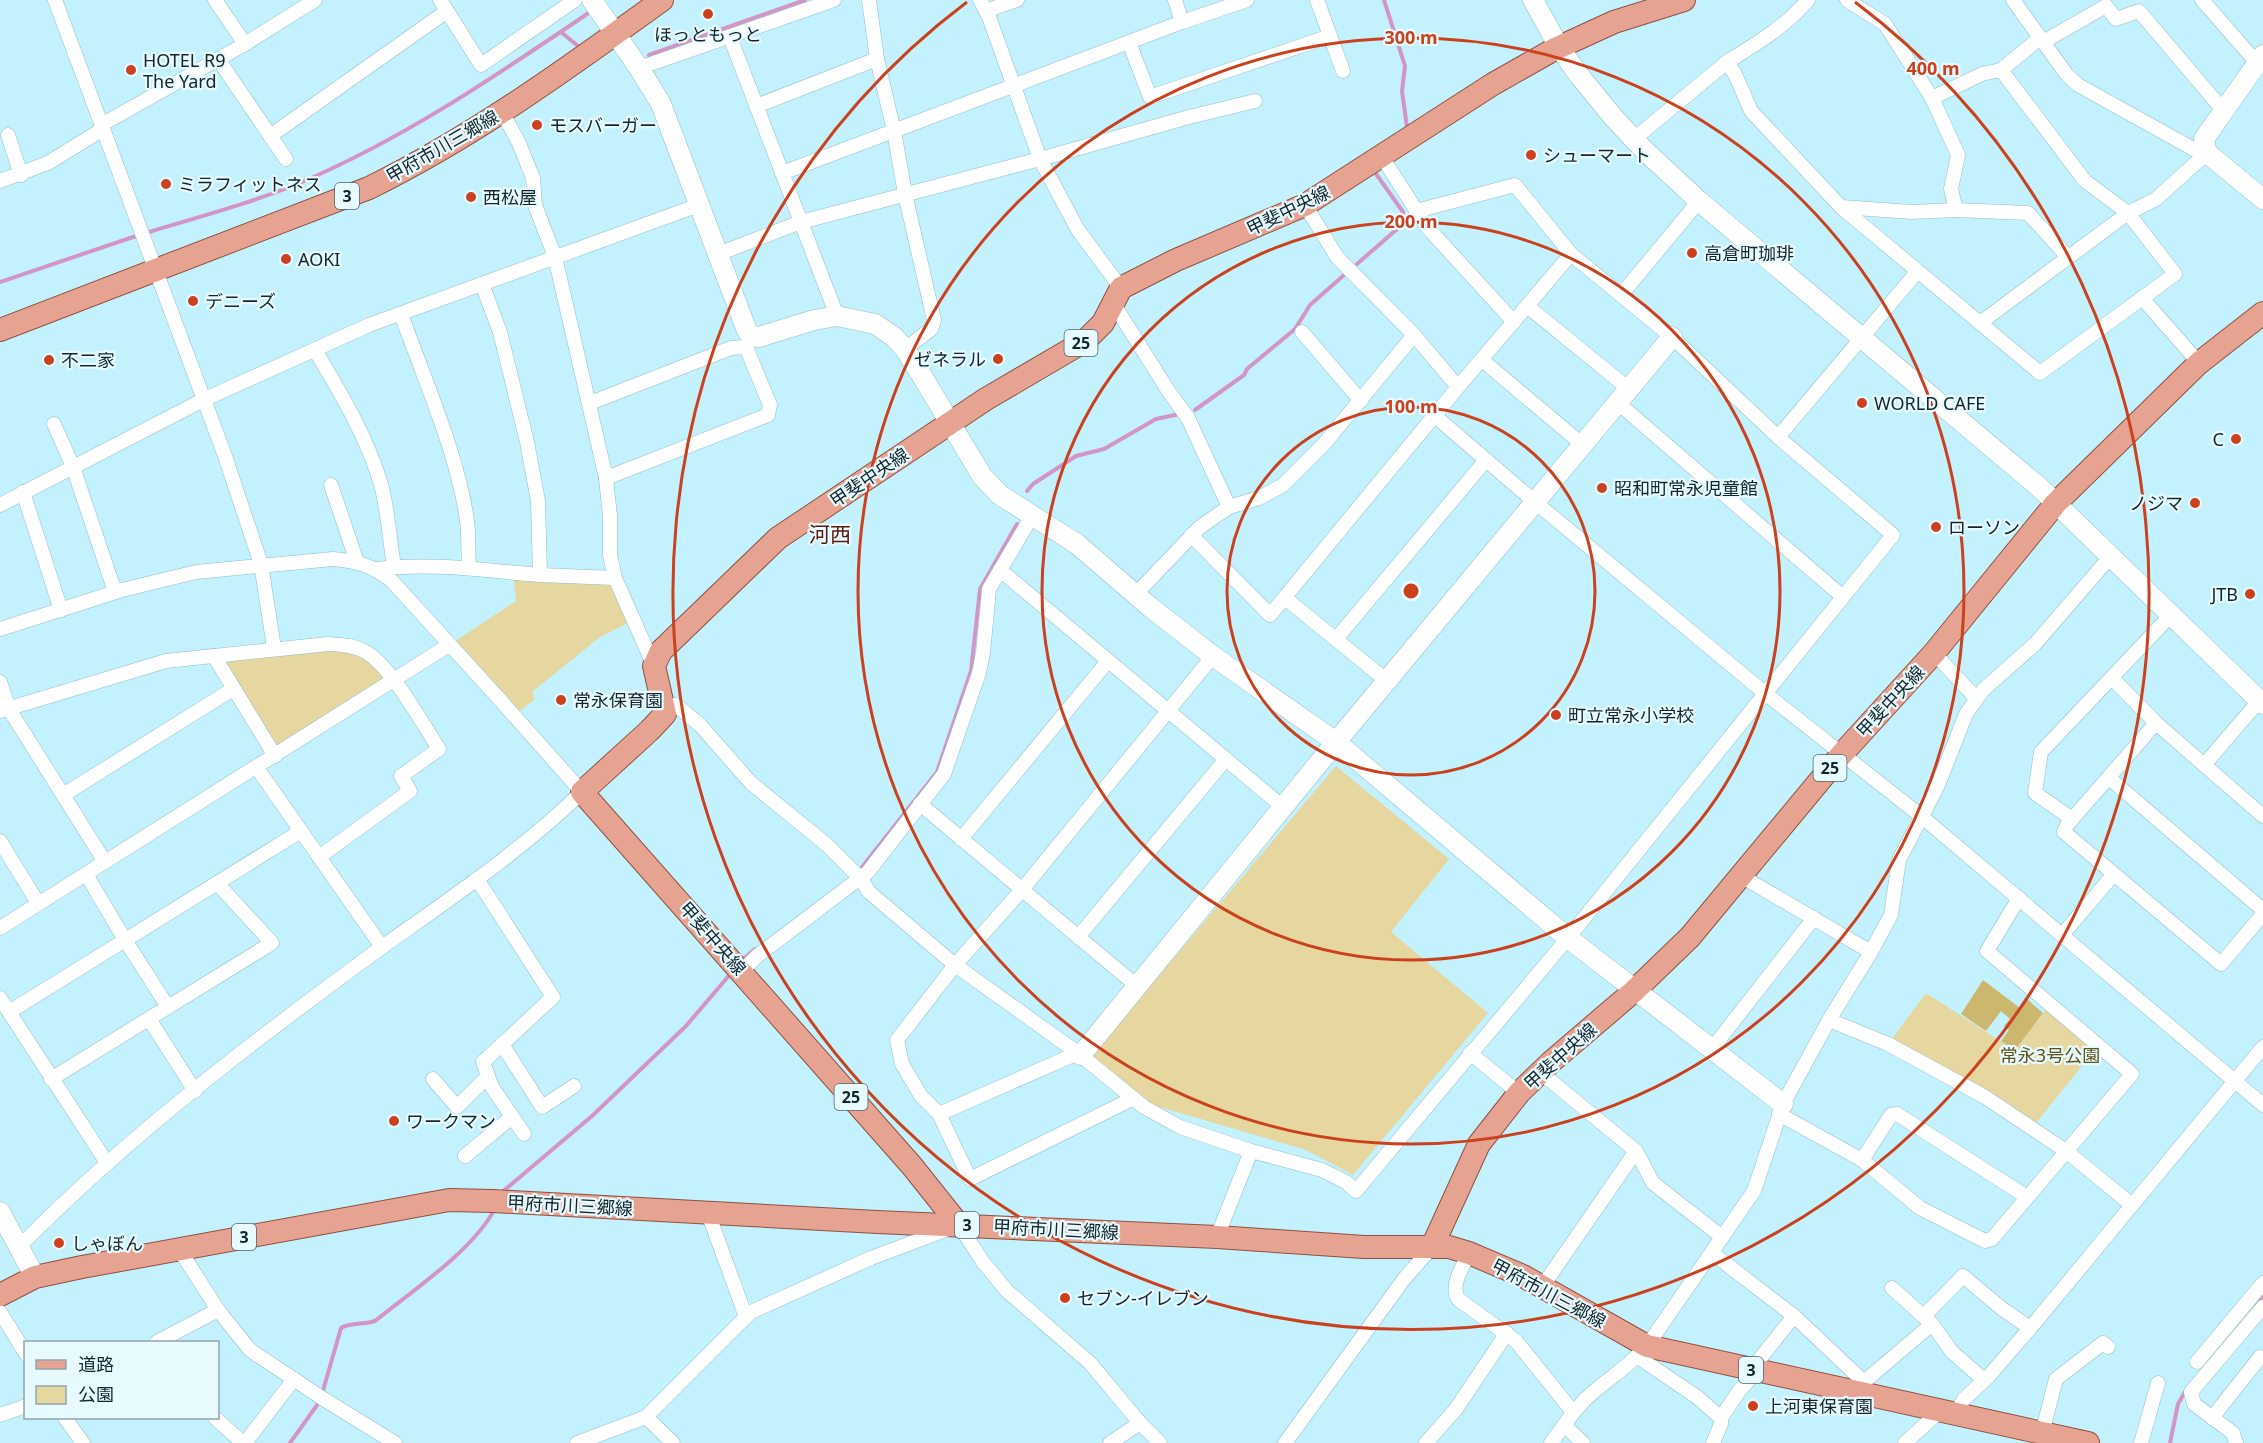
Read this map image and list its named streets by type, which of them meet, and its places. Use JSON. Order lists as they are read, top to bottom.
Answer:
{
  "streets": {
    "main road": [
      "甲府市川三郷線",
      "3",
      "甲斐中央線",
      "25"
    ]
  },
  "crossings": [
    ["甲府市川三郷線", "甲斐中央線"]
  ],
  "districts": ["河西"],
  "parks": ["常永3号公園"],
  "places": [
    "ほっともっと",
    "HOTEL R9 The Yard",
    "モスバーガー",
    "シューマート",
    "ミラフィットネス",
    "西松屋",
    "高倉町珈琲",
    "AOKI",
    "デニーズ",
    "ゼネラル",
    "不二家",
    "WORLD CAFE",
    "C",
    "昭和町常永児童館",
    "ノジマ",
    "ローソン",
    "JTB",
    "常永保育園",
    "町立常永小学校",
    "ワークマン",
    "しゃぼん",
    "セブン-イレブン",
    "上河東保育園"
  ],
  "legend": ["道路", "公園"],
  "rings": [
    "300 m",
    "400 m",
    "200 m",
    "100 m"
  ]
}
